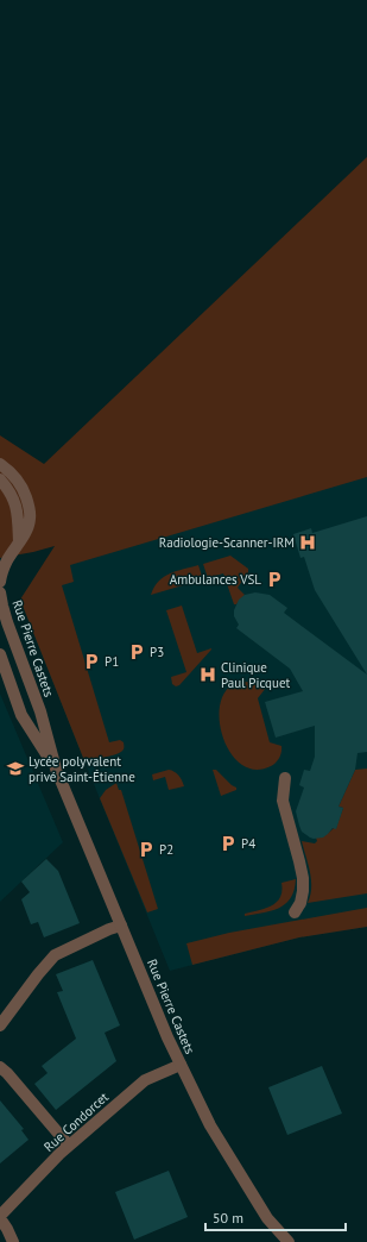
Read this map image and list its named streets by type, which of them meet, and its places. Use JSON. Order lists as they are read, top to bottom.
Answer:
{
  "streets": {
    "street": ["Rue Pierre Castets", "Rue Condorcet"]
  },
  "crossings": [
    ["Rue Pierre Castets", "Rue Condorcet"]
  ],
  "places": {
    "hospital": ["Radiologie-Scanner-IRM", "Clinique Paul Picquet"],
    "parking": [
      "Ambulances VSL",
      "P3",
      "P1",
      "P4",
      "P2"
    ],
    "school or university": ["Lycée polyvalent privé Saint-Étienne"]
  },
  "scale_bar": "50 m"
}
